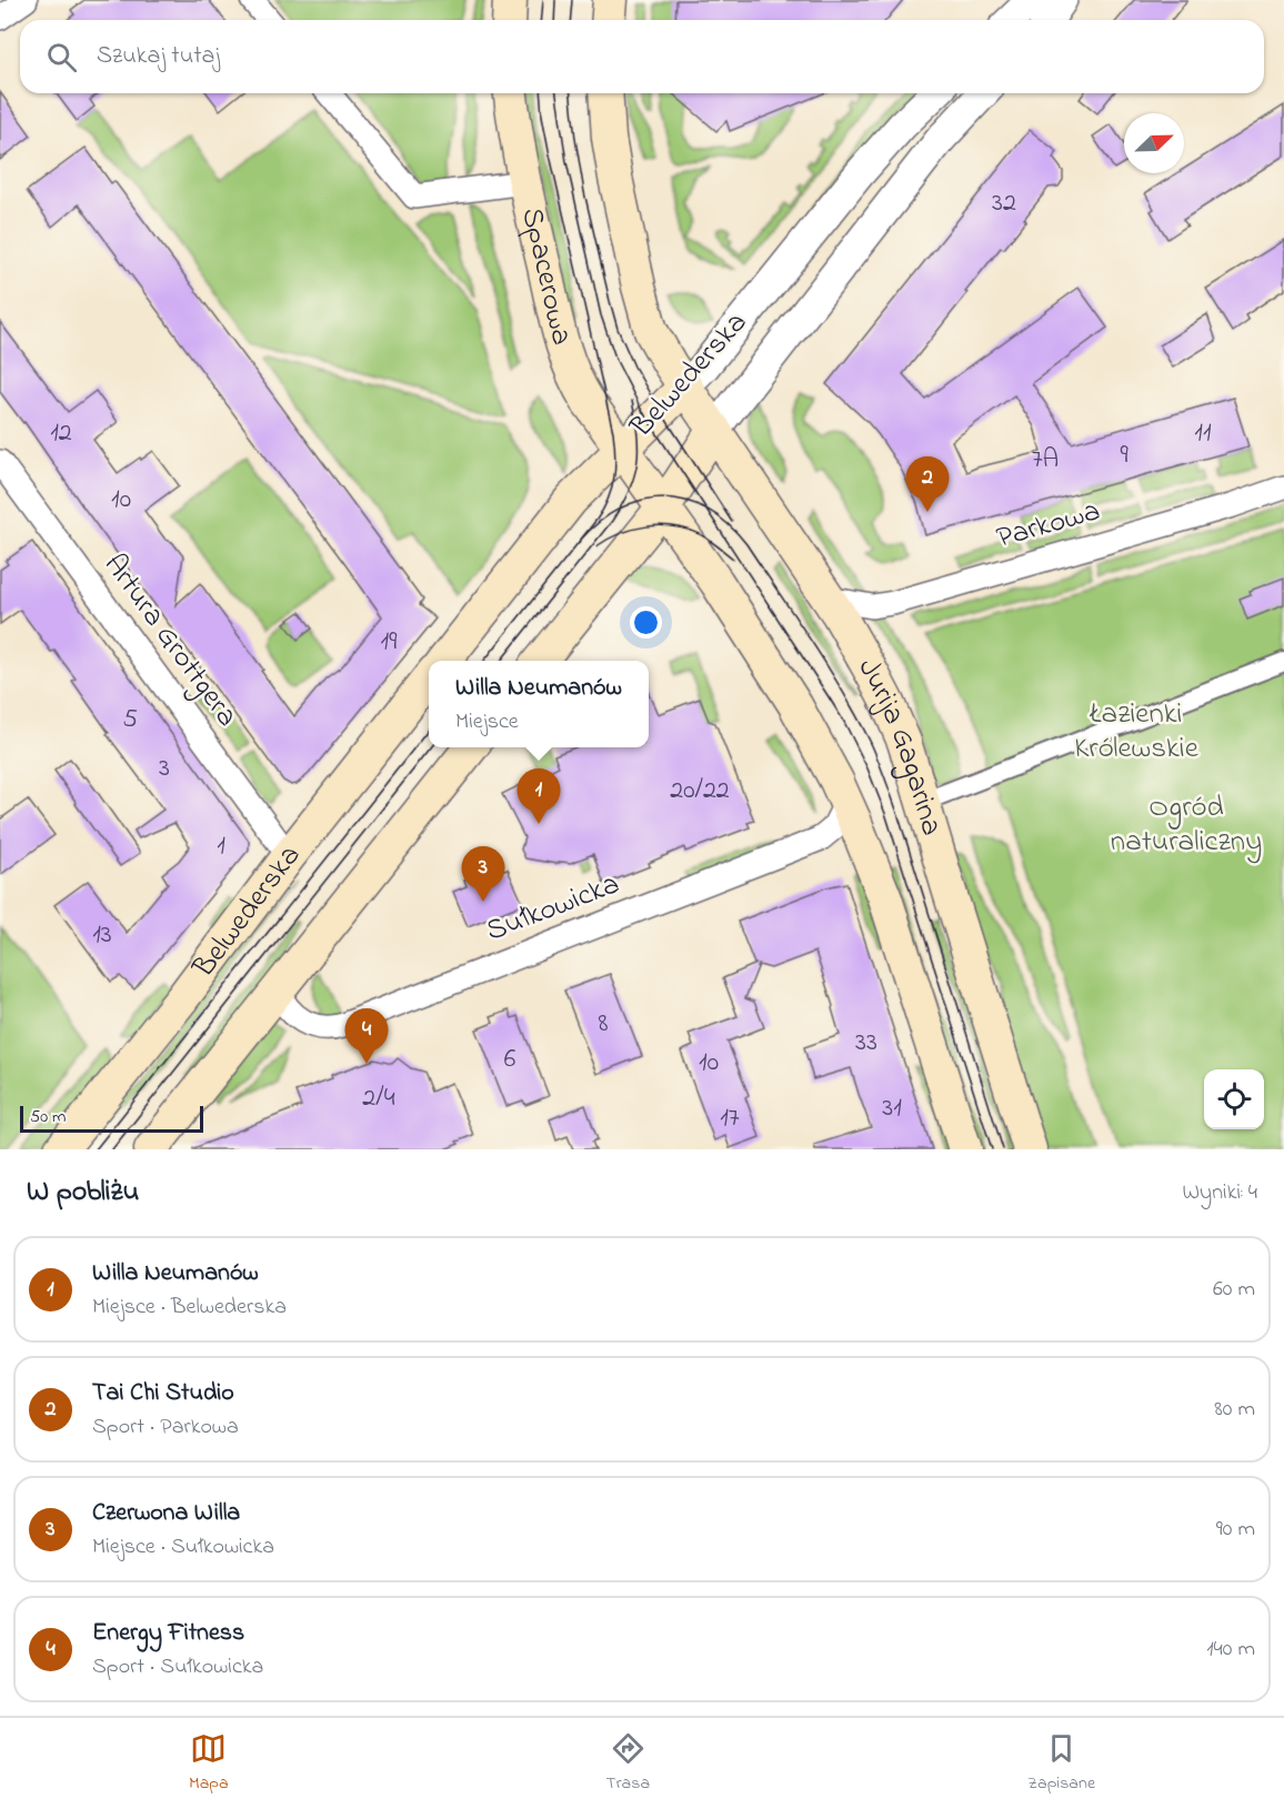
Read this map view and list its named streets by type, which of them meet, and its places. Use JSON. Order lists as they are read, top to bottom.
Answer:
{
  "streets": {
    "main road": ["Spacerowa", "Belwederska", "Jurija Gagarina"],
    "street": ["Parkowa", "Artura Grottgera", "Sułkowicka"]
  },
  "crossings": [
    ["Spacerowa", "Belwederska"],
    ["Belwederska", "Artura Grottgera"],
    ["Belwederska", "Jurija Gagarina"],
    ["Parkowa", "Jurija Gagarina"]
  ],
  "parks": ["Łazienki Królewskie", "Ogród naturaliczny"],
  "house_numbers": [
    "32",
    "12",
    "11",
    "9",
    "7A",
    "10",
    "19",
    "5",
    "3",
    "20/22",
    "1",
    "13",
    "8",
    "33",
    "6",
    "10",
    "2/4",
    "31",
    "17"
  ],
  "scale_bar": "50 m",
  "north": "top right",
  "page": {
    "search": "Szukaj tutaj",
    "pins": [
      "2",
      "1",
      "3",
      "4"
    ],
    "popup": ["Willa Neumanów", "Miejsce"],
    "scale": "50 m",
    "heading": ["W pobliżu", "Wyniki: 4"],
    "list": [
      {
        "mark": "1",
        "name": "Willa Neumanów",
        "note": "Miejsce · Belwederska",
        "value": "60 m"
      },
      {
        "mark": "2",
        "name": "Tai Chi Studio",
        "note": "Sport · Parkowa",
        "value": "80 m"
      },
      {
        "mark": "3",
        "name": "Czerwona Willa",
        "note": "Miejsce · Sułkowicka",
        "value": "90 m"
      },
      {
        "mark": "4",
        "name": "Energy Fitness",
        "note": "Sport · Sułkowicka",
        "value": "140 m"
      }
    ],
    "nav": ["Mapa", "Trasa", "Zapisane"]
  }
}
